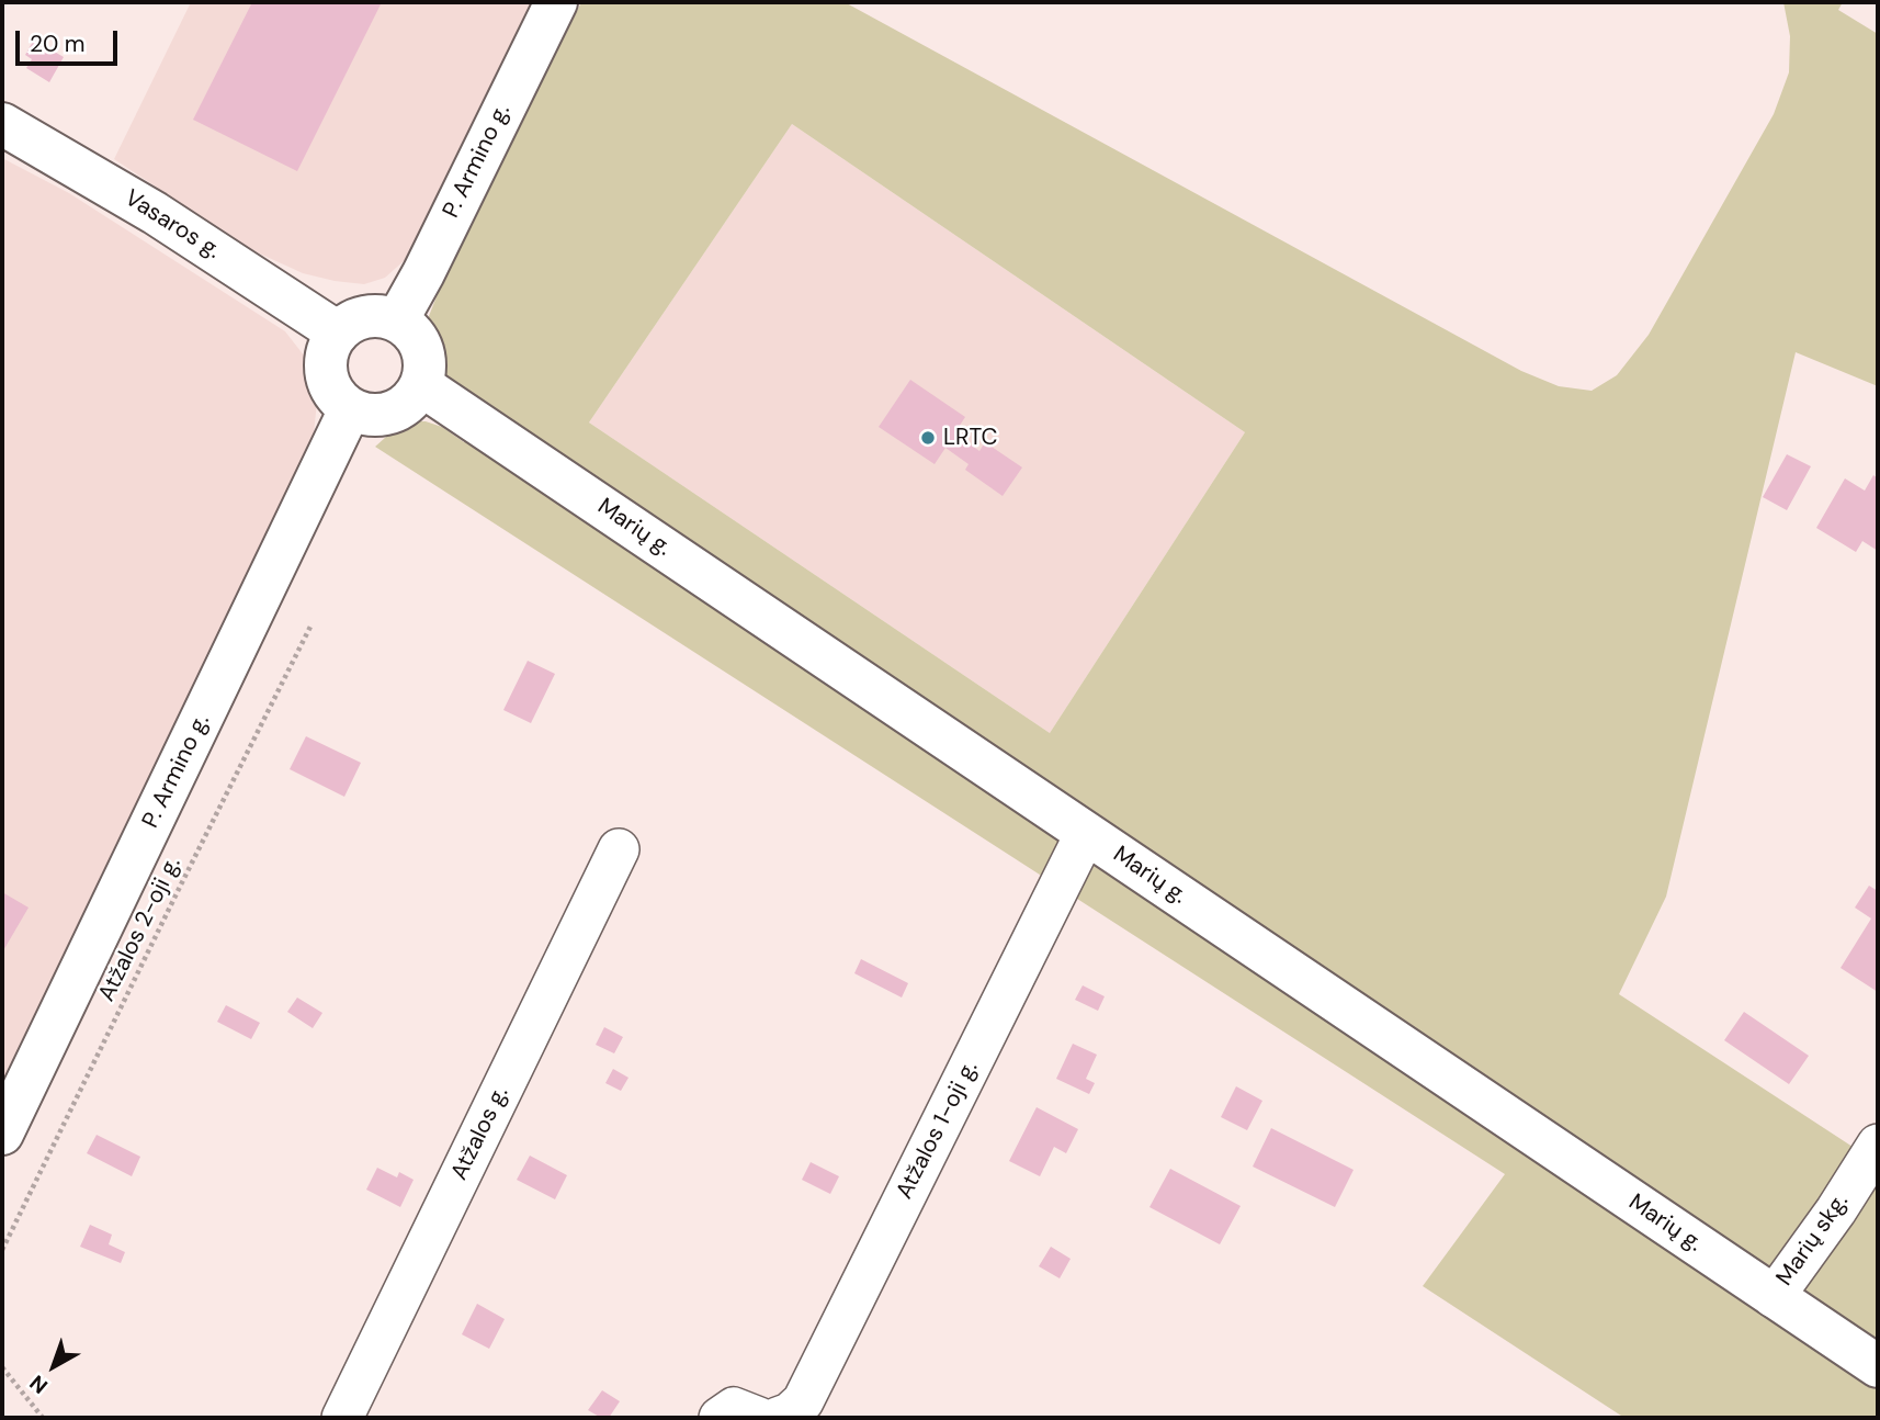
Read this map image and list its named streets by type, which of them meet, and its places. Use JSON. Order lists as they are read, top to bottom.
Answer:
{
  "streets": {
    "street": [
      "P. Armino g.",
      "Vasaros g.",
      "Marių g.",
      "Atžalos 1-oji g.",
      "Atžalos g.",
      "Marių skg."
    ],
    "path": ["Atžalos 2-oji g."]
  },
  "crossings": [
    ["P. Armino g.", "Vasaros g."],
    ["P. Armino g.", "Marių g."],
    ["Vasaros g.", "Marių g."],
    ["Marių g.", "Atžalos 1-oji g."],
    ["Marių g.", "Marių skg."]
  ],
  "places": ["LRTC"],
  "scale_bar": "20 m",
  "north": "bottom left"
}
